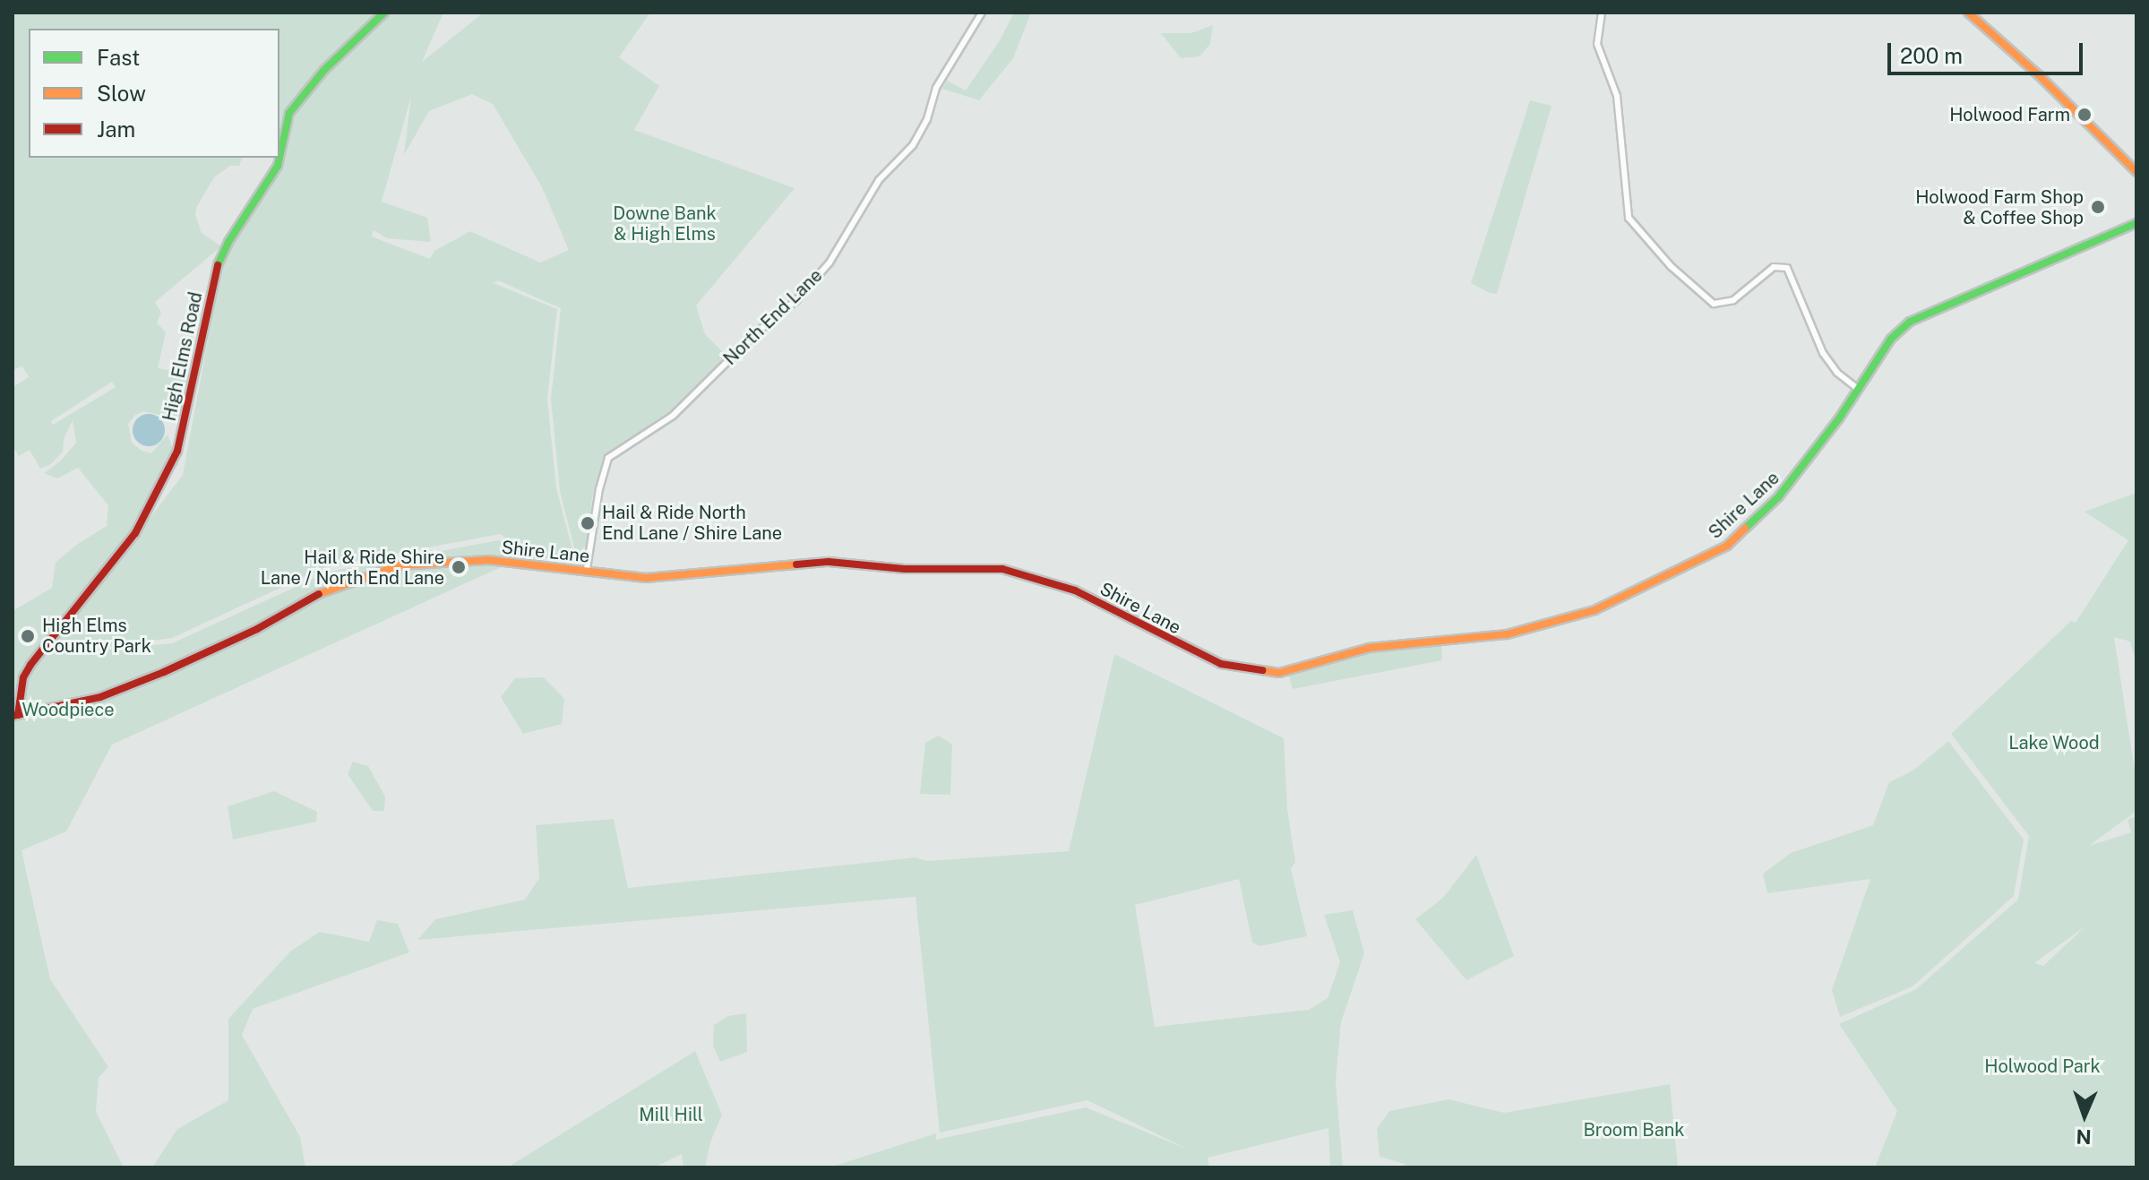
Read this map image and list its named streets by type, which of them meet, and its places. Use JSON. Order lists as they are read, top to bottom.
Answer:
{
  "streets": {
    "street": ["North End Lane", "High Elms Road", "Shire Lane"]
  },
  "crossings": [
    ["North End Lane", "Shire Lane"],
    ["High Elms Road", "Shire Lane"]
  ],
  "parks": [
    "Downe Bank & High Elms",
    "Woodpiece",
    "Lake Wood",
    "Holwood Park",
    "Mill Hill",
    "Broom Bank"
  ],
  "places": [
    "Holwood Farm",
    "Holwood Farm Shop & Coffee Shop",
    "Hail & Ride North End Lane / Shire Lane",
    "Hail & Ride Shire Lane / North End Lane",
    "High Elms Country Park"
  ],
  "legend": ["Fast", "Slow", "Jam"],
  "scale_bar": "200 m",
  "north": "bottom"
}
